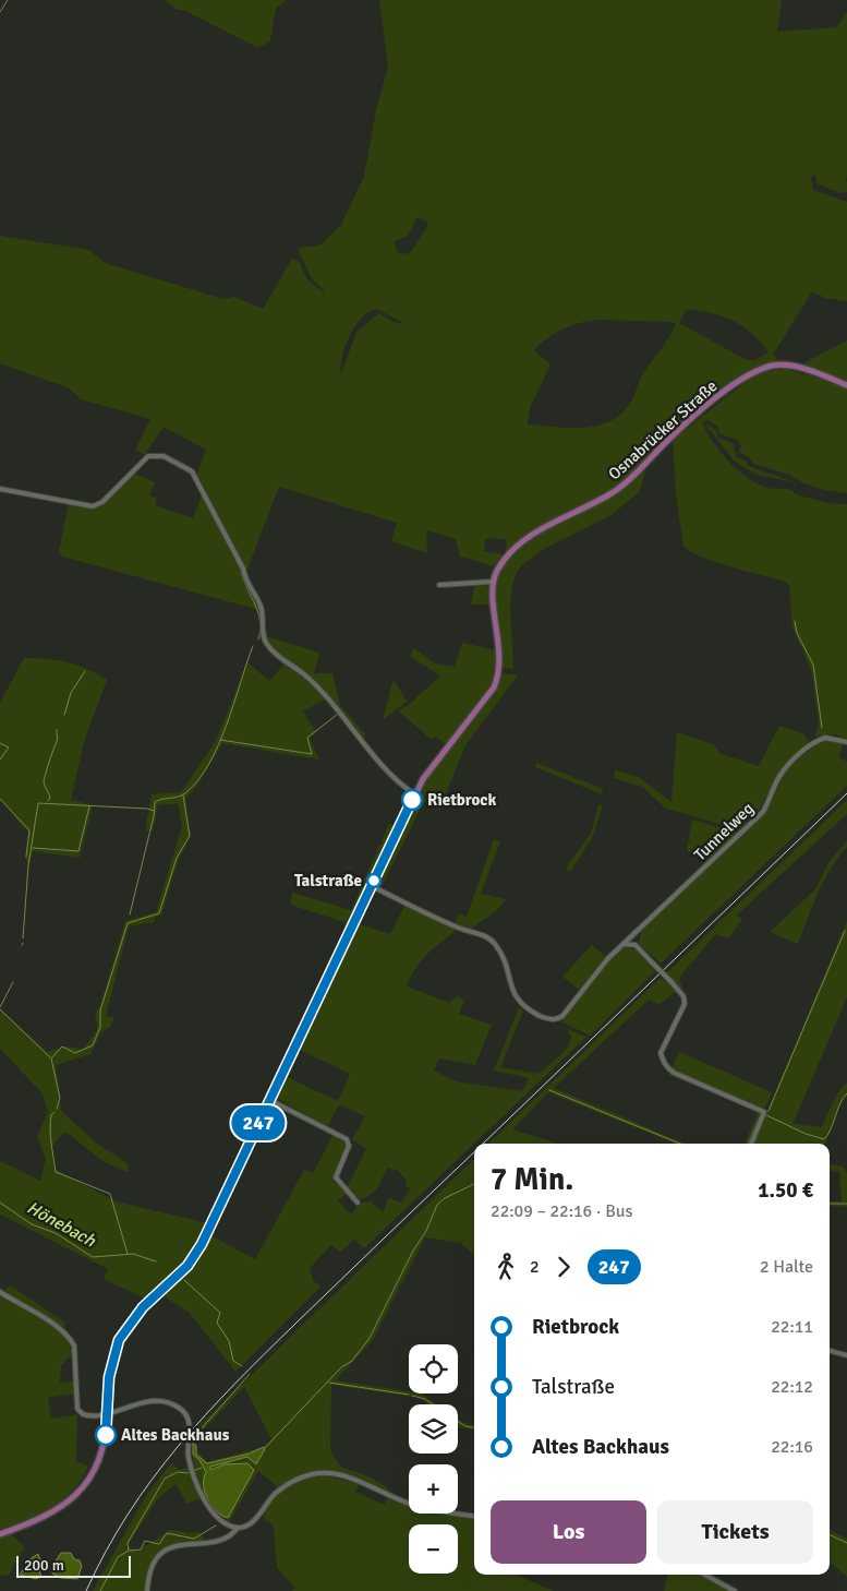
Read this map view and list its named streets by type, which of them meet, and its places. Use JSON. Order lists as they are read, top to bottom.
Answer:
{
  "streets": {
    "main road": ["Osnabrücker Straße"],
    "street": ["Tunnelweg"]
  },
  "water": ["Hönebach"],
  "places": ["Rietbrock", "Talstraße", "Altes Backhaus"],
  "lines": ["bus line 247"],
  "scale_bar": "200 m",
  "page": {
    "on_map": "247",
    "heading": ["7 Min.", "22:09 – 22:16 · Bus", "1.50 €"],
    "legs": ["2", "247", "2 Halte"],
    "list": [
      {
        "name": "Rietbrock",
        "value": "22:11"
      },
      {
        "name": "Talstraße",
        "value": "22:12"
      },
      {
        "name": "Altes Backhaus",
        "value": "22:16"
      }
    ],
    "map_buttons": ["+", "−"],
    "buttons": ["Los", "Tickets"],
    "scale": "200 m"
  }
}
